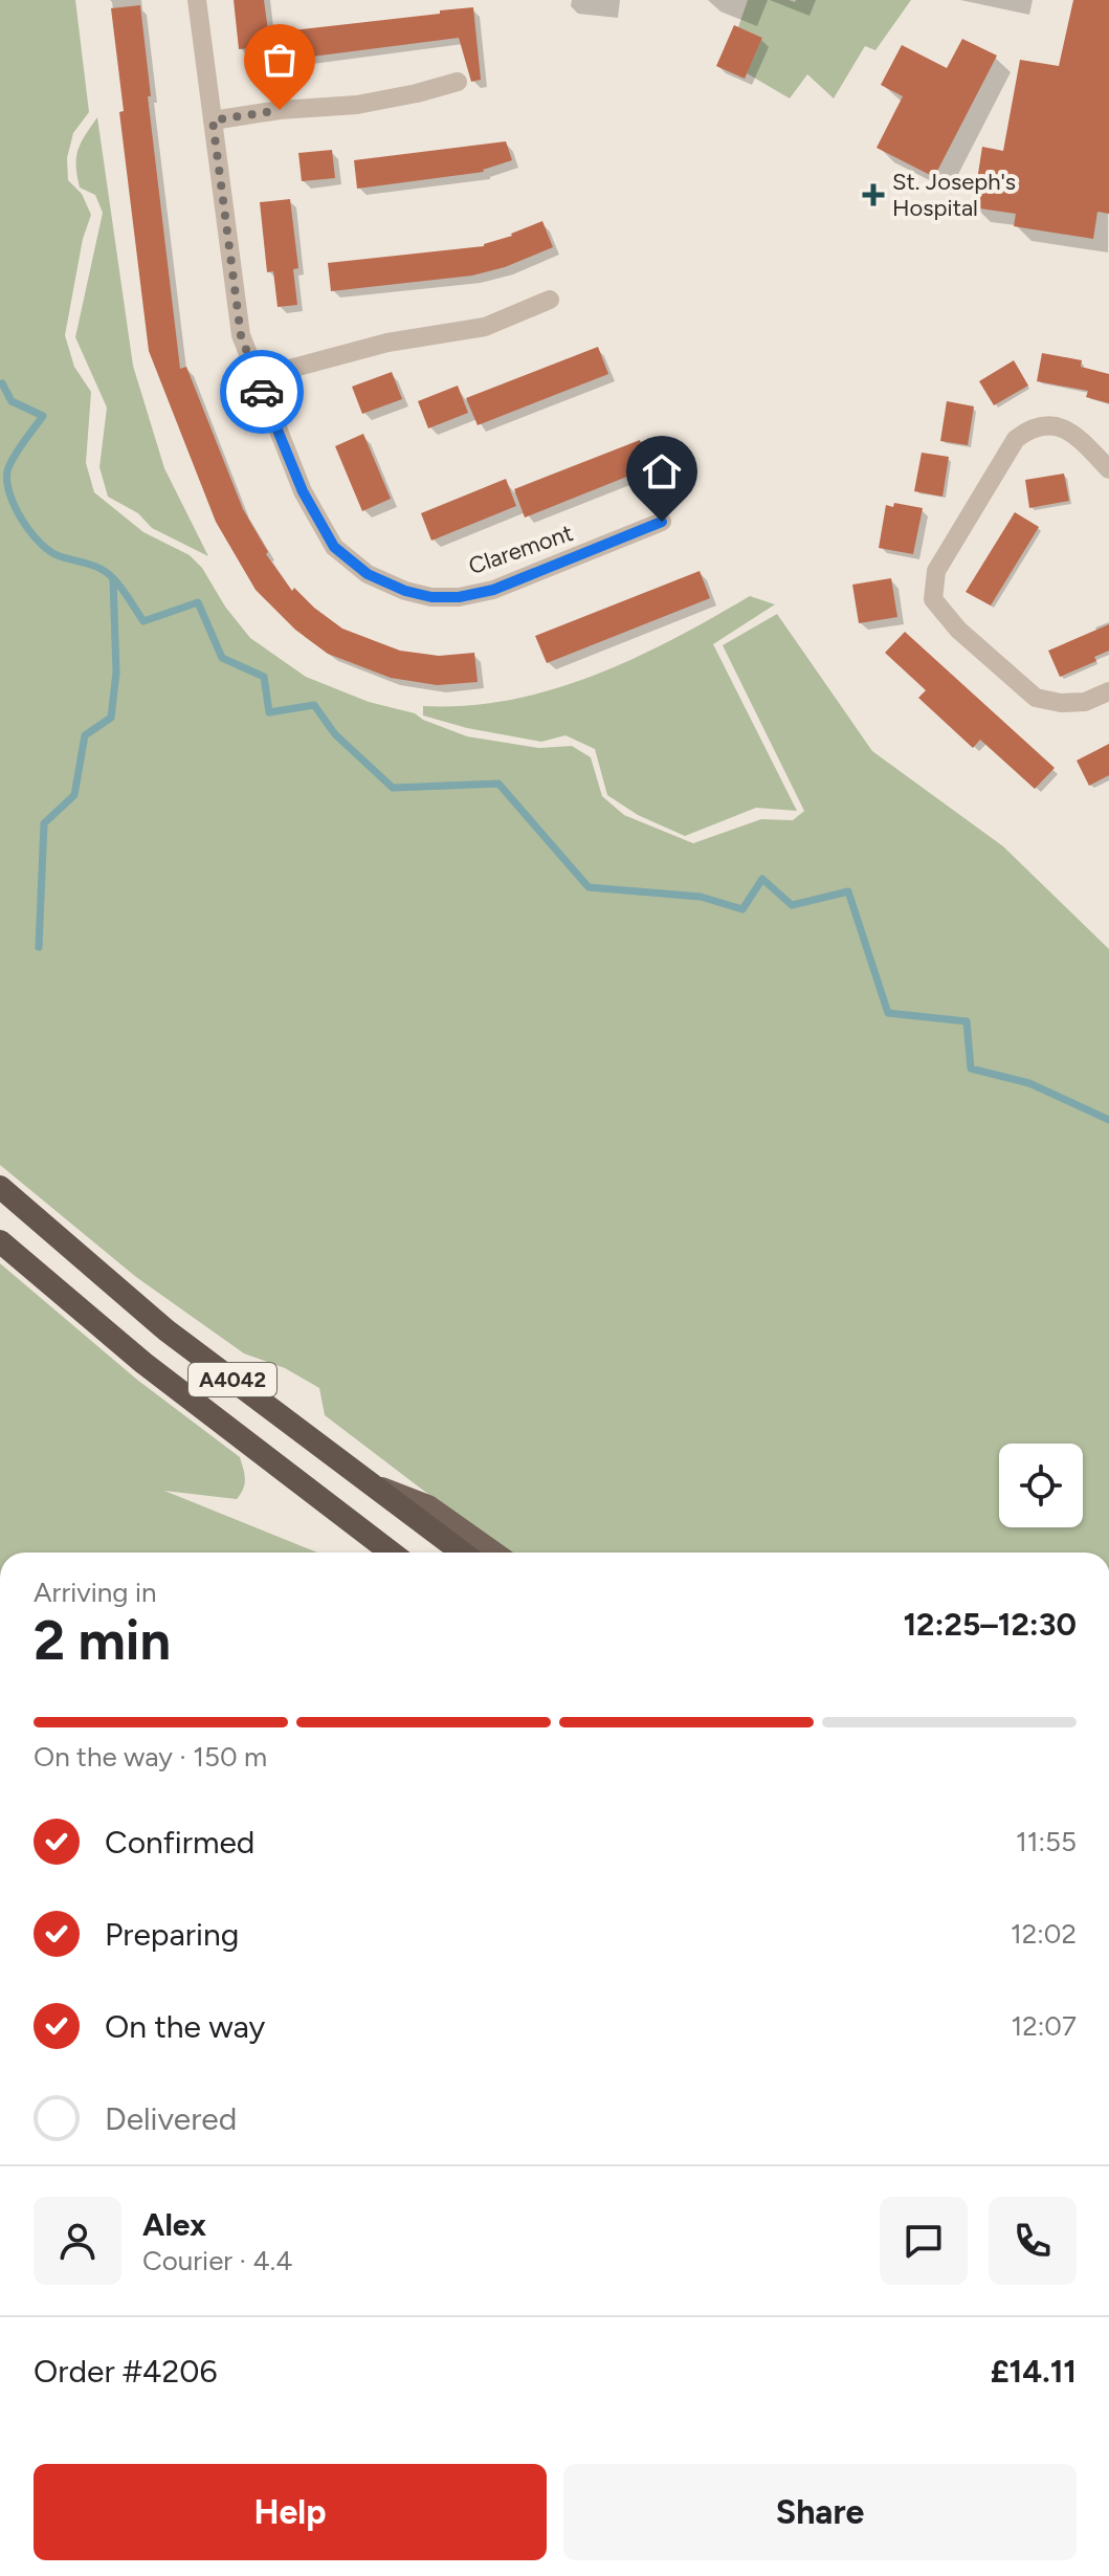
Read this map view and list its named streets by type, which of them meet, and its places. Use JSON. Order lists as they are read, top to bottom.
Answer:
{
  "streets": {
    "highway": ["A4042"],
    "street": ["Claremont"]
  },
  "places": {
    "health": ["St. Joseph's Hospital"]
  },
  "page": {
    "heading": ["2 min", "Arriving in", "12:25–12:30"],
    "panel": [
      "Alex",
      "Courier · 4.4",
      "Order #4206",
      "£14.11"
    ],
    "bar": "On the way · 150 m",
    "list": [
      ["Confirmed", "11:55"],
      ["Preparing", "12:02"],
      ["On the way", "12:07"],
      "Delivered"
    ],
    "buttons": ["Help", "Share"]
  }
}
